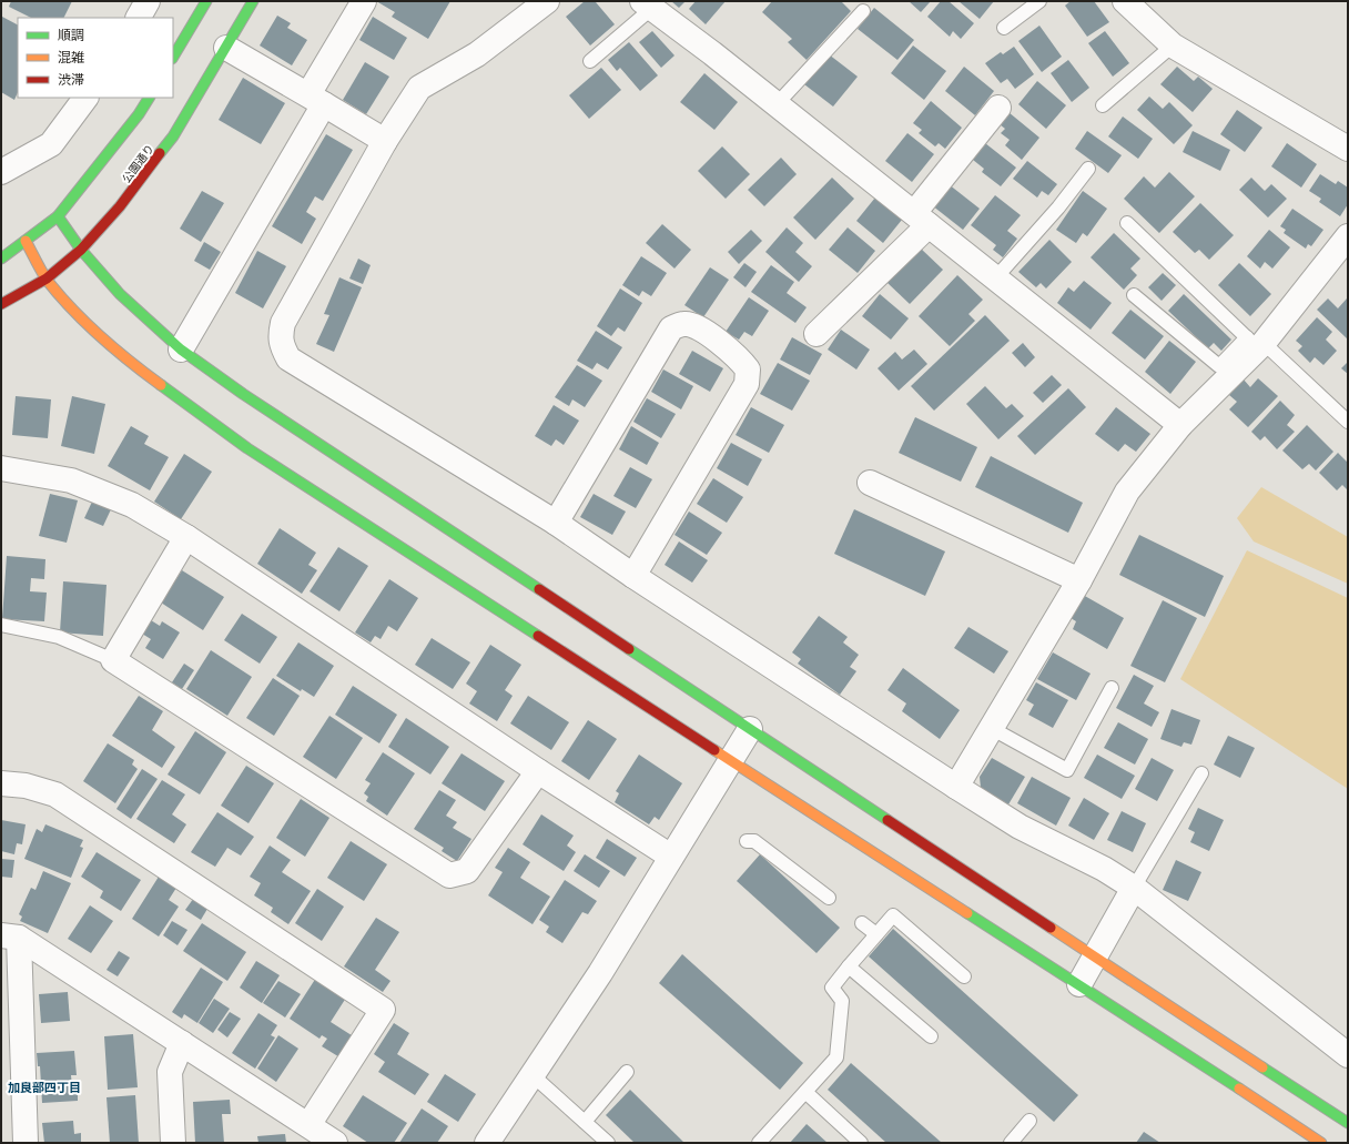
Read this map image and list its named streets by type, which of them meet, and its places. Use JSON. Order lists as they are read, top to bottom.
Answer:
{
  "streets": {
    "street": ["公園通り"]
  },
  "districts": ["加良部四丁目"],
  "legend": ["順調", "混雑", "渋滞"]
}
